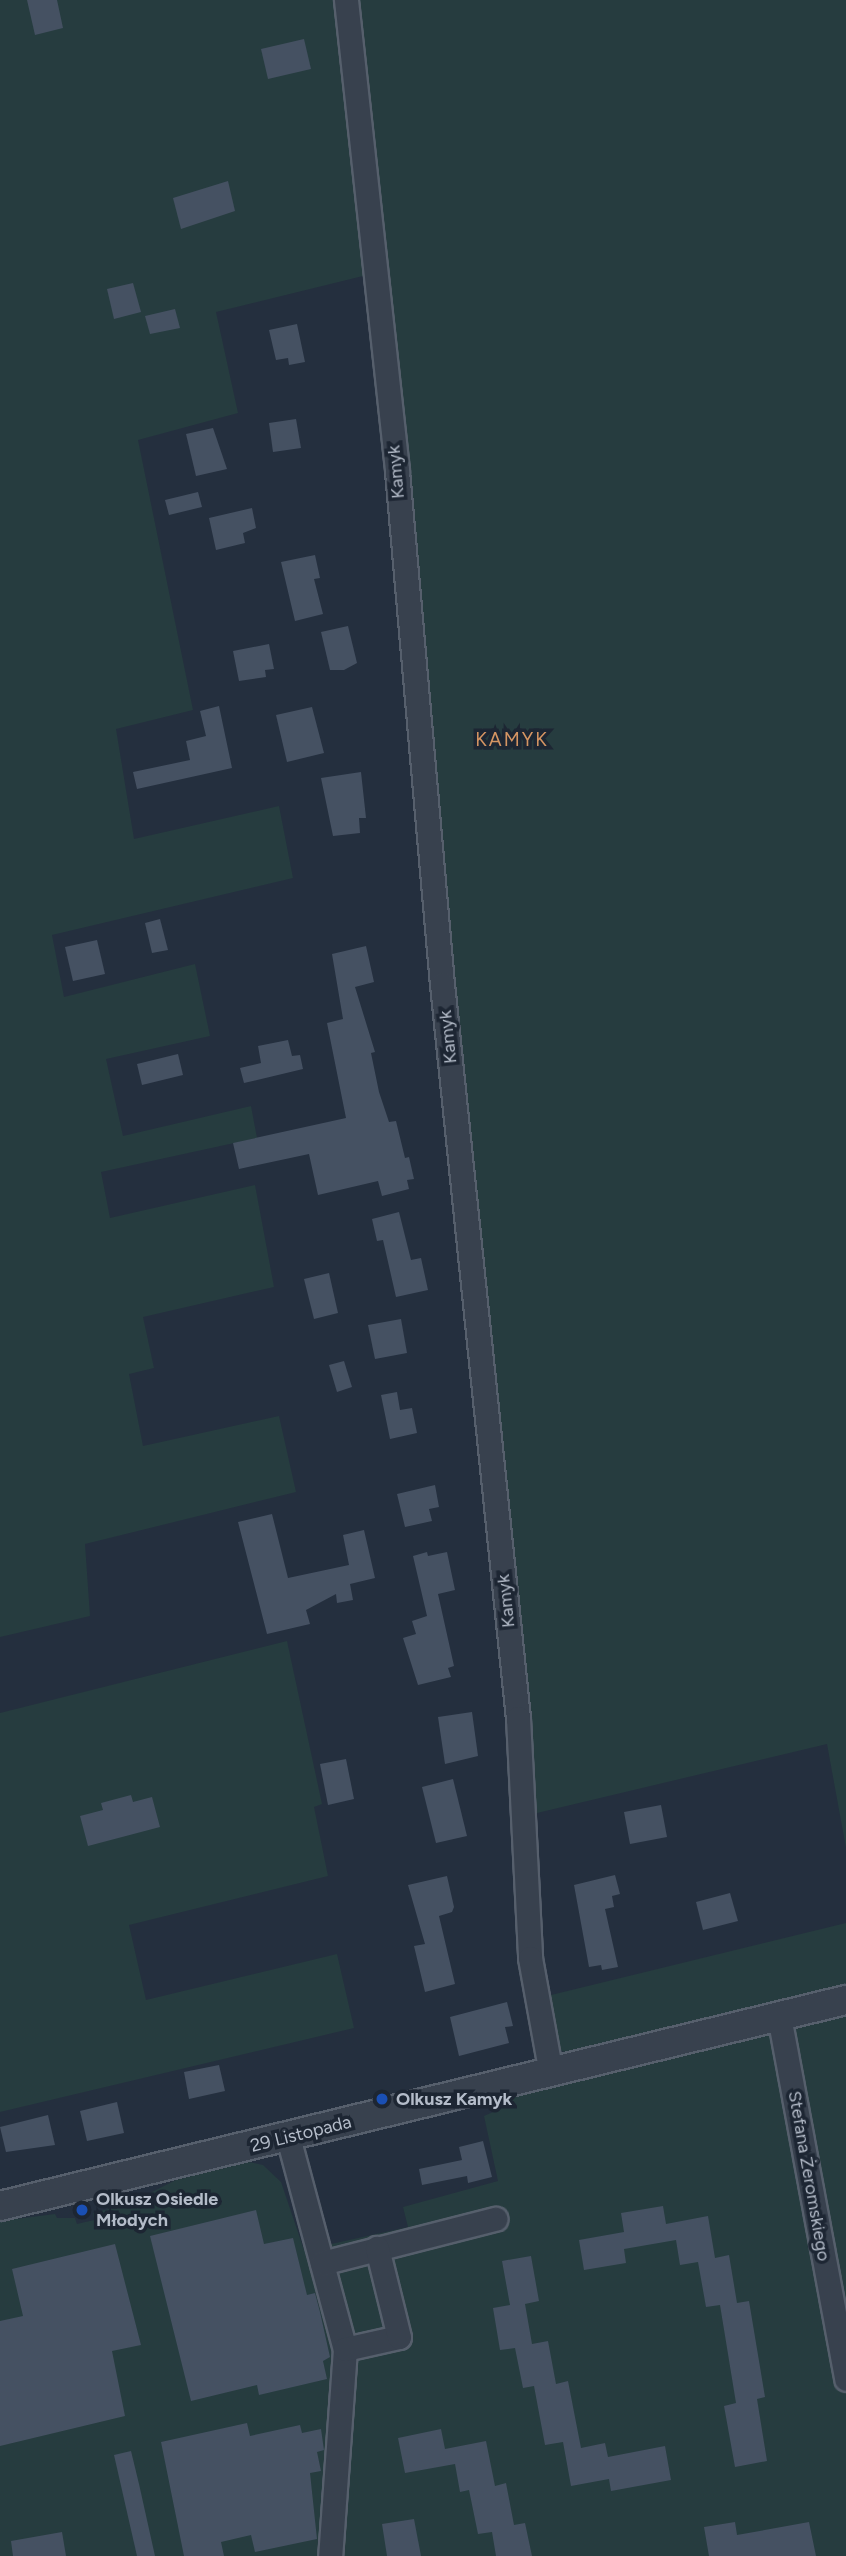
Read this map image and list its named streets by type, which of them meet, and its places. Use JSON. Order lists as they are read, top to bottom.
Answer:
{
  "streets": {
    "street": ["Kamyk", "29 Listopada", "Stefana Żeromskiego"]
  },
  "crossings": [
    ["Kamyk", "29 Listopada"],
    ["29 Listopada", "Stefana Żeromskiego"]
  ],
  "districts": ["KAMYK"],
  "places": ["Olkusz Kamyk", "Olkusz Osiedle Młodych"]
}
